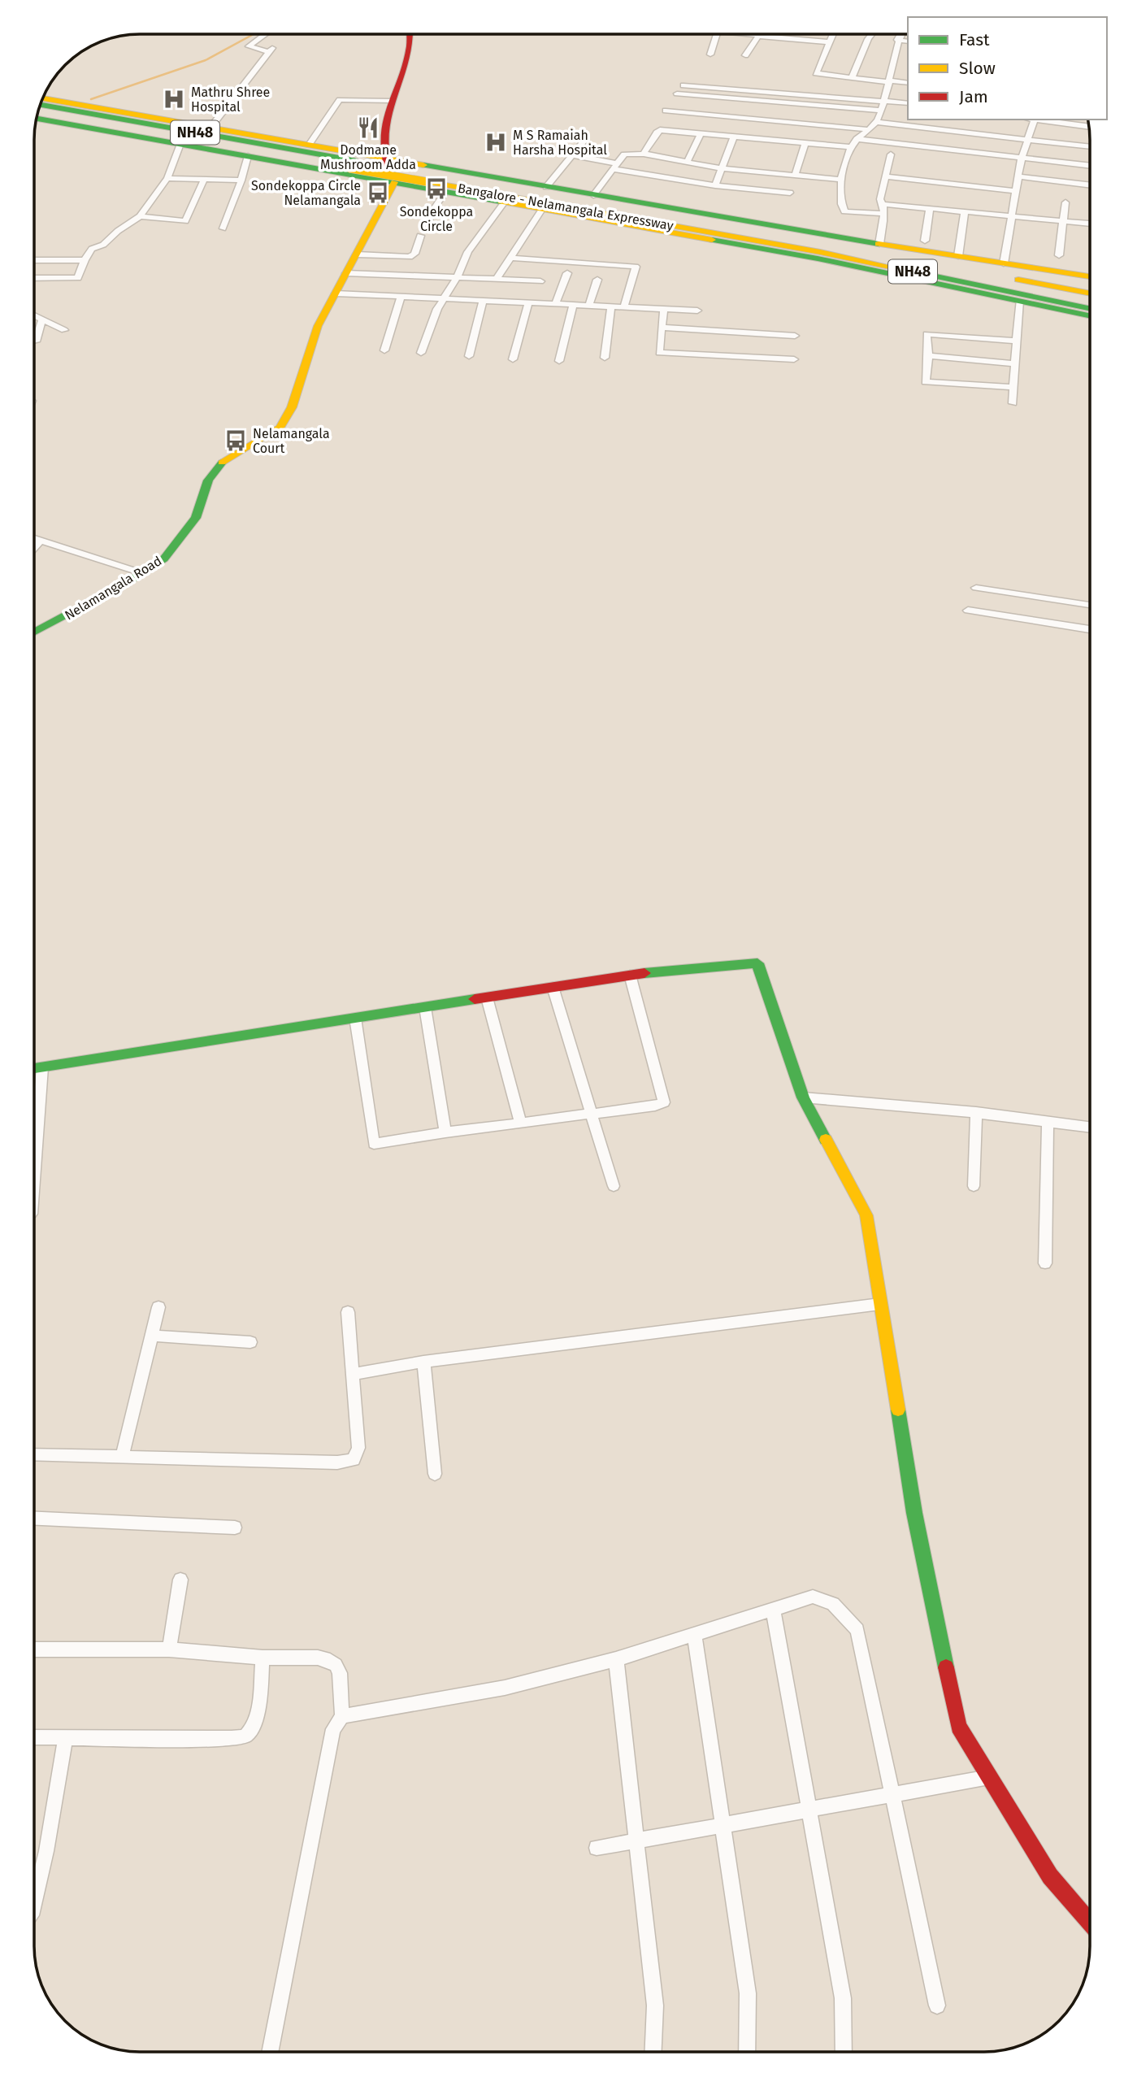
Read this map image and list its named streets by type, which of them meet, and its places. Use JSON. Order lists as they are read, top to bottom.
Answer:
{
  "streets": {
    "main road": ["NH48", "Bangalore - Nelamangala Expressway", "Nelamangala Road"]
  },
  "places": {
    "hospital": ["Mathru Shree Hospital", "M S Ramaiah Harsha Hospital"],
    "restaurant": ["Dodmane Mushroom Adda"],
    "bus stop": ["Sondekoppa Circle", "Sondekoppa Circle Nelamangala", "Nelamangala Court"]
  },
  "legend": ["Fast", "Slow", "Jam"]
}
